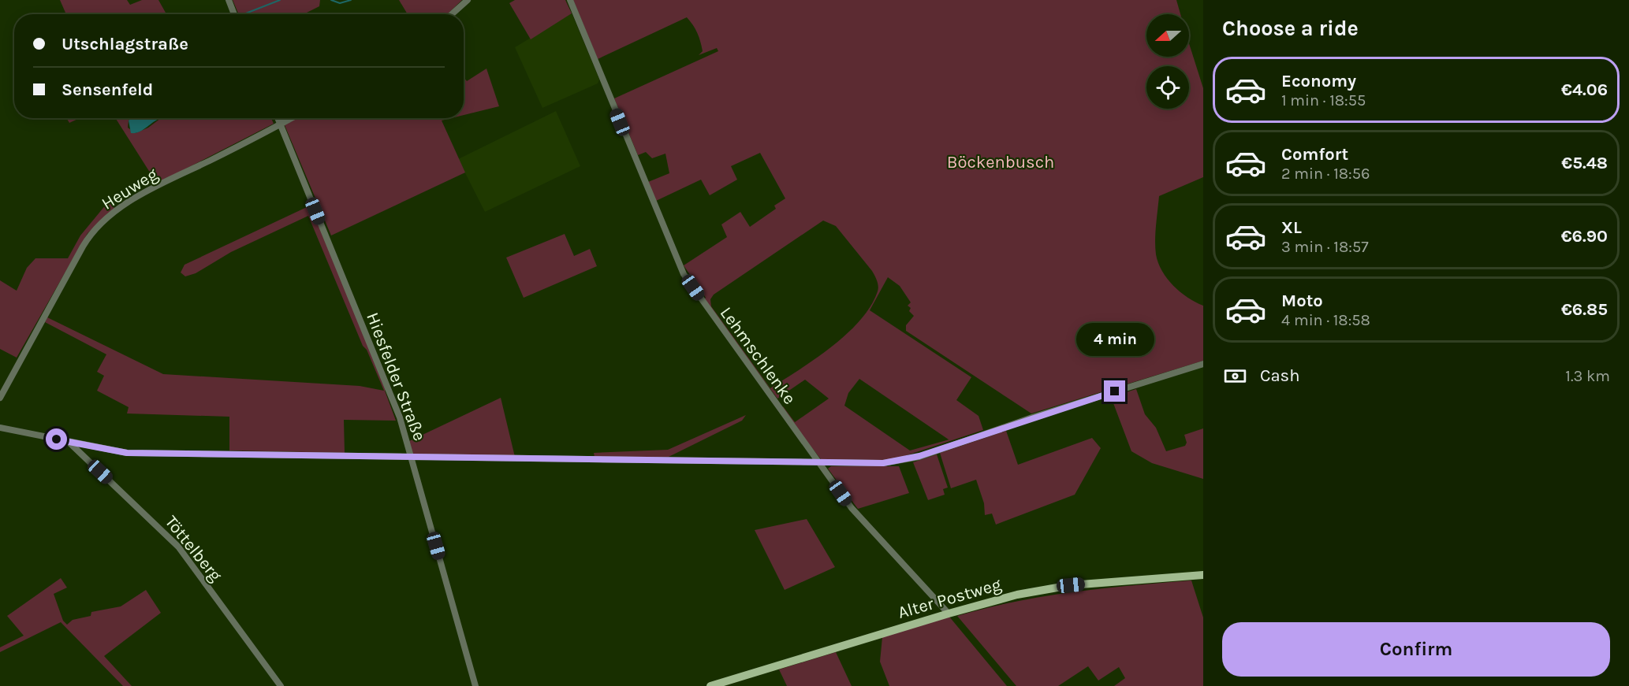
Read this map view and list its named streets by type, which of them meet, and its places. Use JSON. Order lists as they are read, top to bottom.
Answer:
{
  "streets": {
    "main road": ["Alter Postweg"],
    "street": [
      "Heuweg",
      "Lehmschlenke",
      "Hiesfelder Straße",
      "Töttelberg"
    ]
  },
  "crossings": [
    ["Heuweg", "Hiesfelder Straße"],
    ["Lehmschlenke", "Alter Postweg"]
  ],
  "parks": ["Böckenbusch"],
  "north": "left",
  "page": {
    "heading": "Choose a ride",
    "banner": ["Utschlagstraße", "Sensenfeld"],
    "list": [
      {
        "name": "Economy",
        "note": "1 min · 18:55",
        "value": "€4.06"
      },
      {
        "name": "Comfort",
        "note": "2 min · 18:56",
        "value": "€5.48"
      },
      {
        "name": "XL",
        "note": "3 min · 18:57",
        "value": "€6.90"
      },
      {
        "name": "Moto",
        "note": "4 min · 18:58",
        "value": "€6.85"
      }
    ],
    "bubble": "4 min",
    "pay": ["Cash", "1.3 km"],
    "buttons": "Confirm"
  }
}
